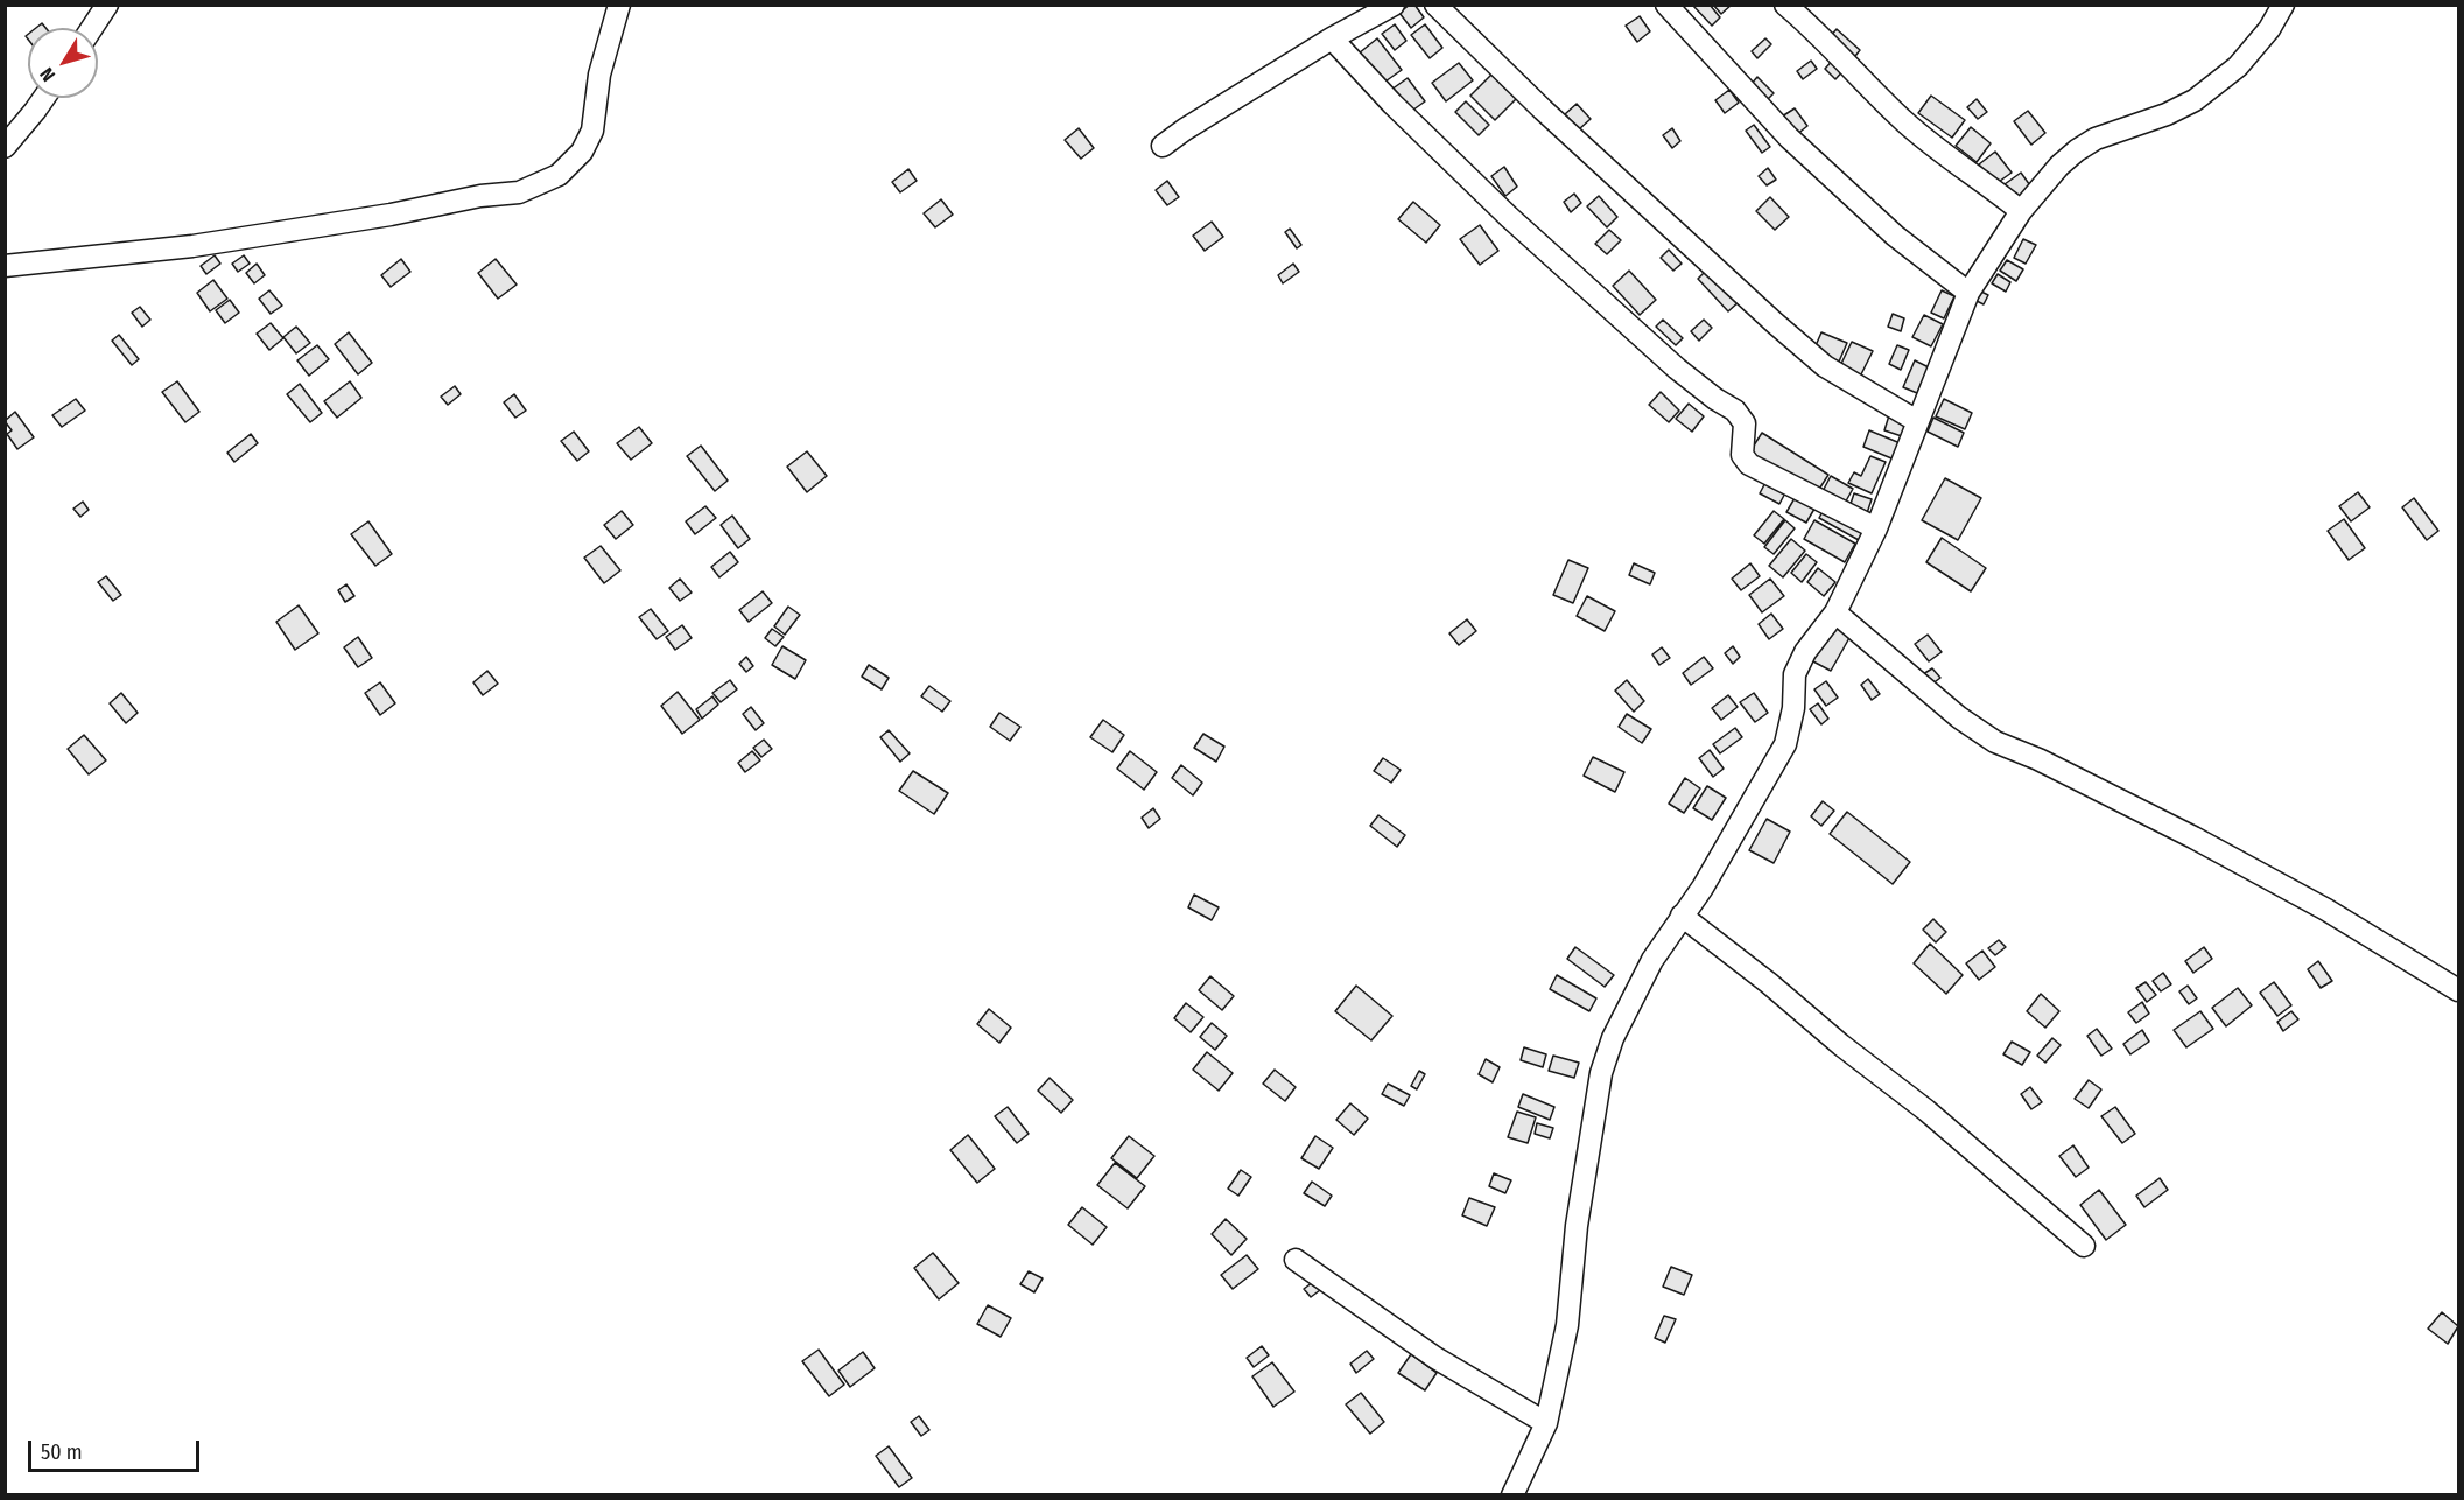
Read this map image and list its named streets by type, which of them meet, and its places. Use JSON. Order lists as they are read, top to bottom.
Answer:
{
  "scale_bar": "50 m",
  "north": "bottom left"
}
